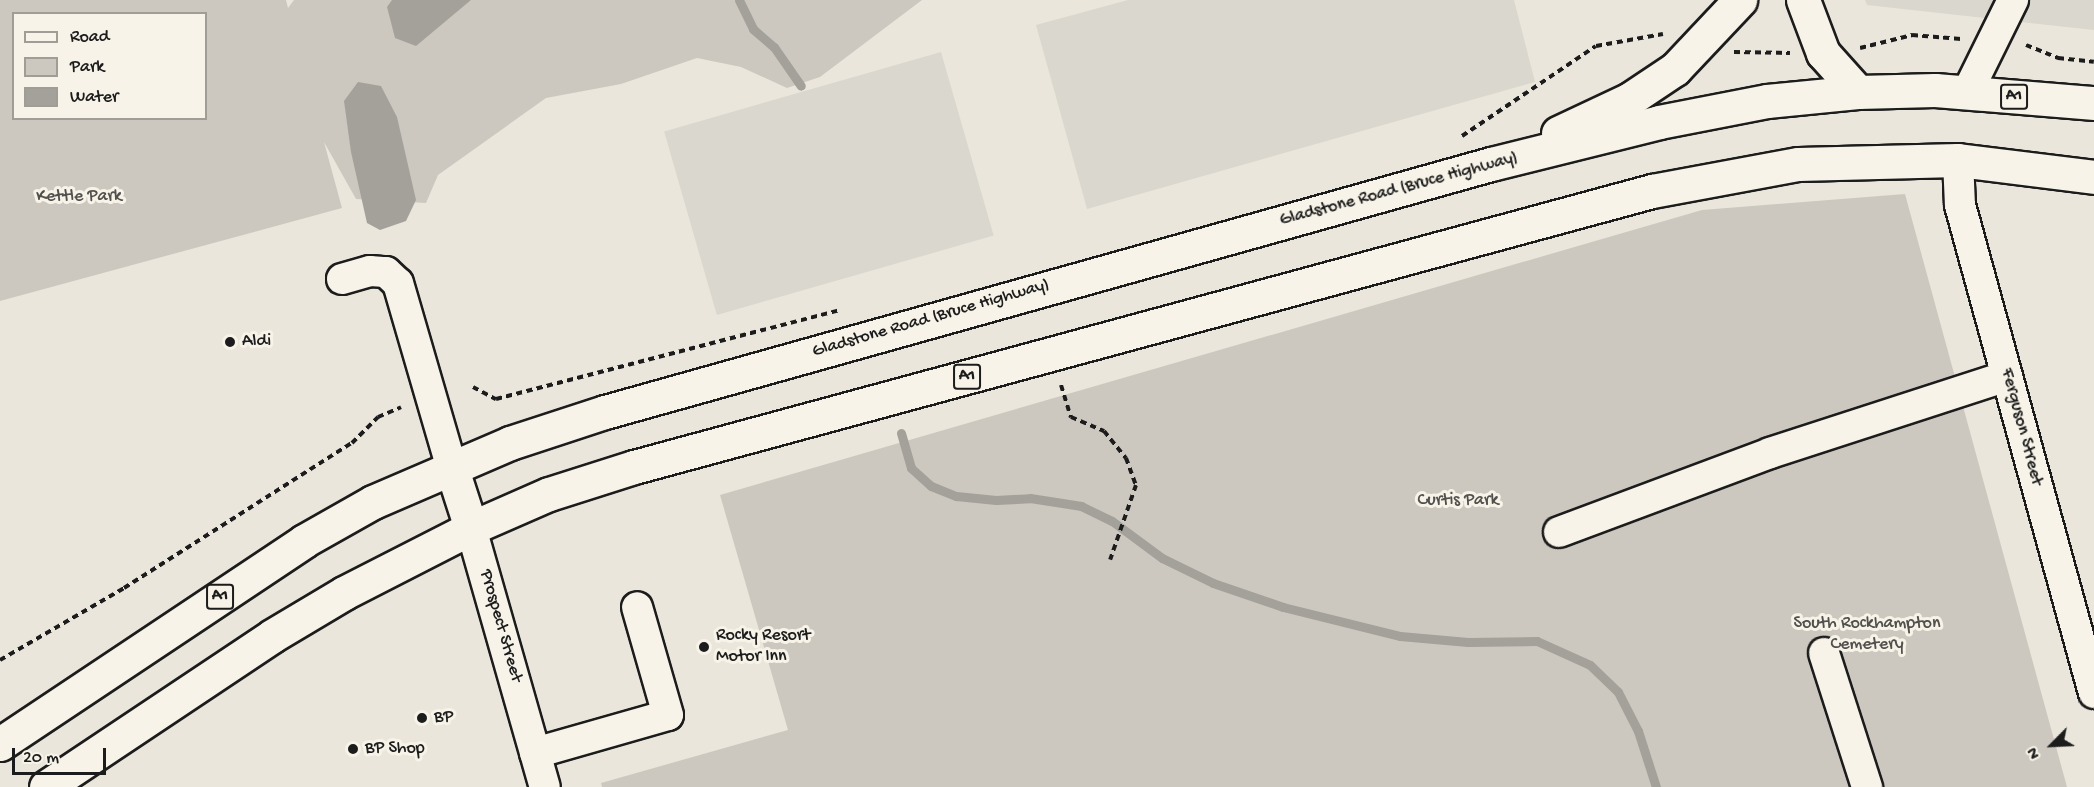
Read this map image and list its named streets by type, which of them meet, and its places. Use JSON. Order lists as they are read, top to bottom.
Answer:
{
  "streets": {
    "highway": ["A1", "Gladstone Road (Bruce Highway)", "Prospect Street"],
    "street": ["Ferguson Street"]
  },
  "crossings": [
    ["A1", "Gladstone Road (Bruce Highway)"],
    ["A1", "Ferguson Street"],
    ["A1", "Prospect Street"],
    ["Gladstone Road (Bruce Highway)", "Prospect Street"]
  ],
  "parks": ["Kettle Park", "Curtis Park", "South Rockhampton Cemetery"],
  "places": [
    "Aldi",
    "Rocky Resort Motor Inn",
    "BP",
    "BP Shop"
  ],
  "legend": ["Road", "Park", "Water"],
  "scale_bar": "20 m",
  "north": "bottom left"
}
